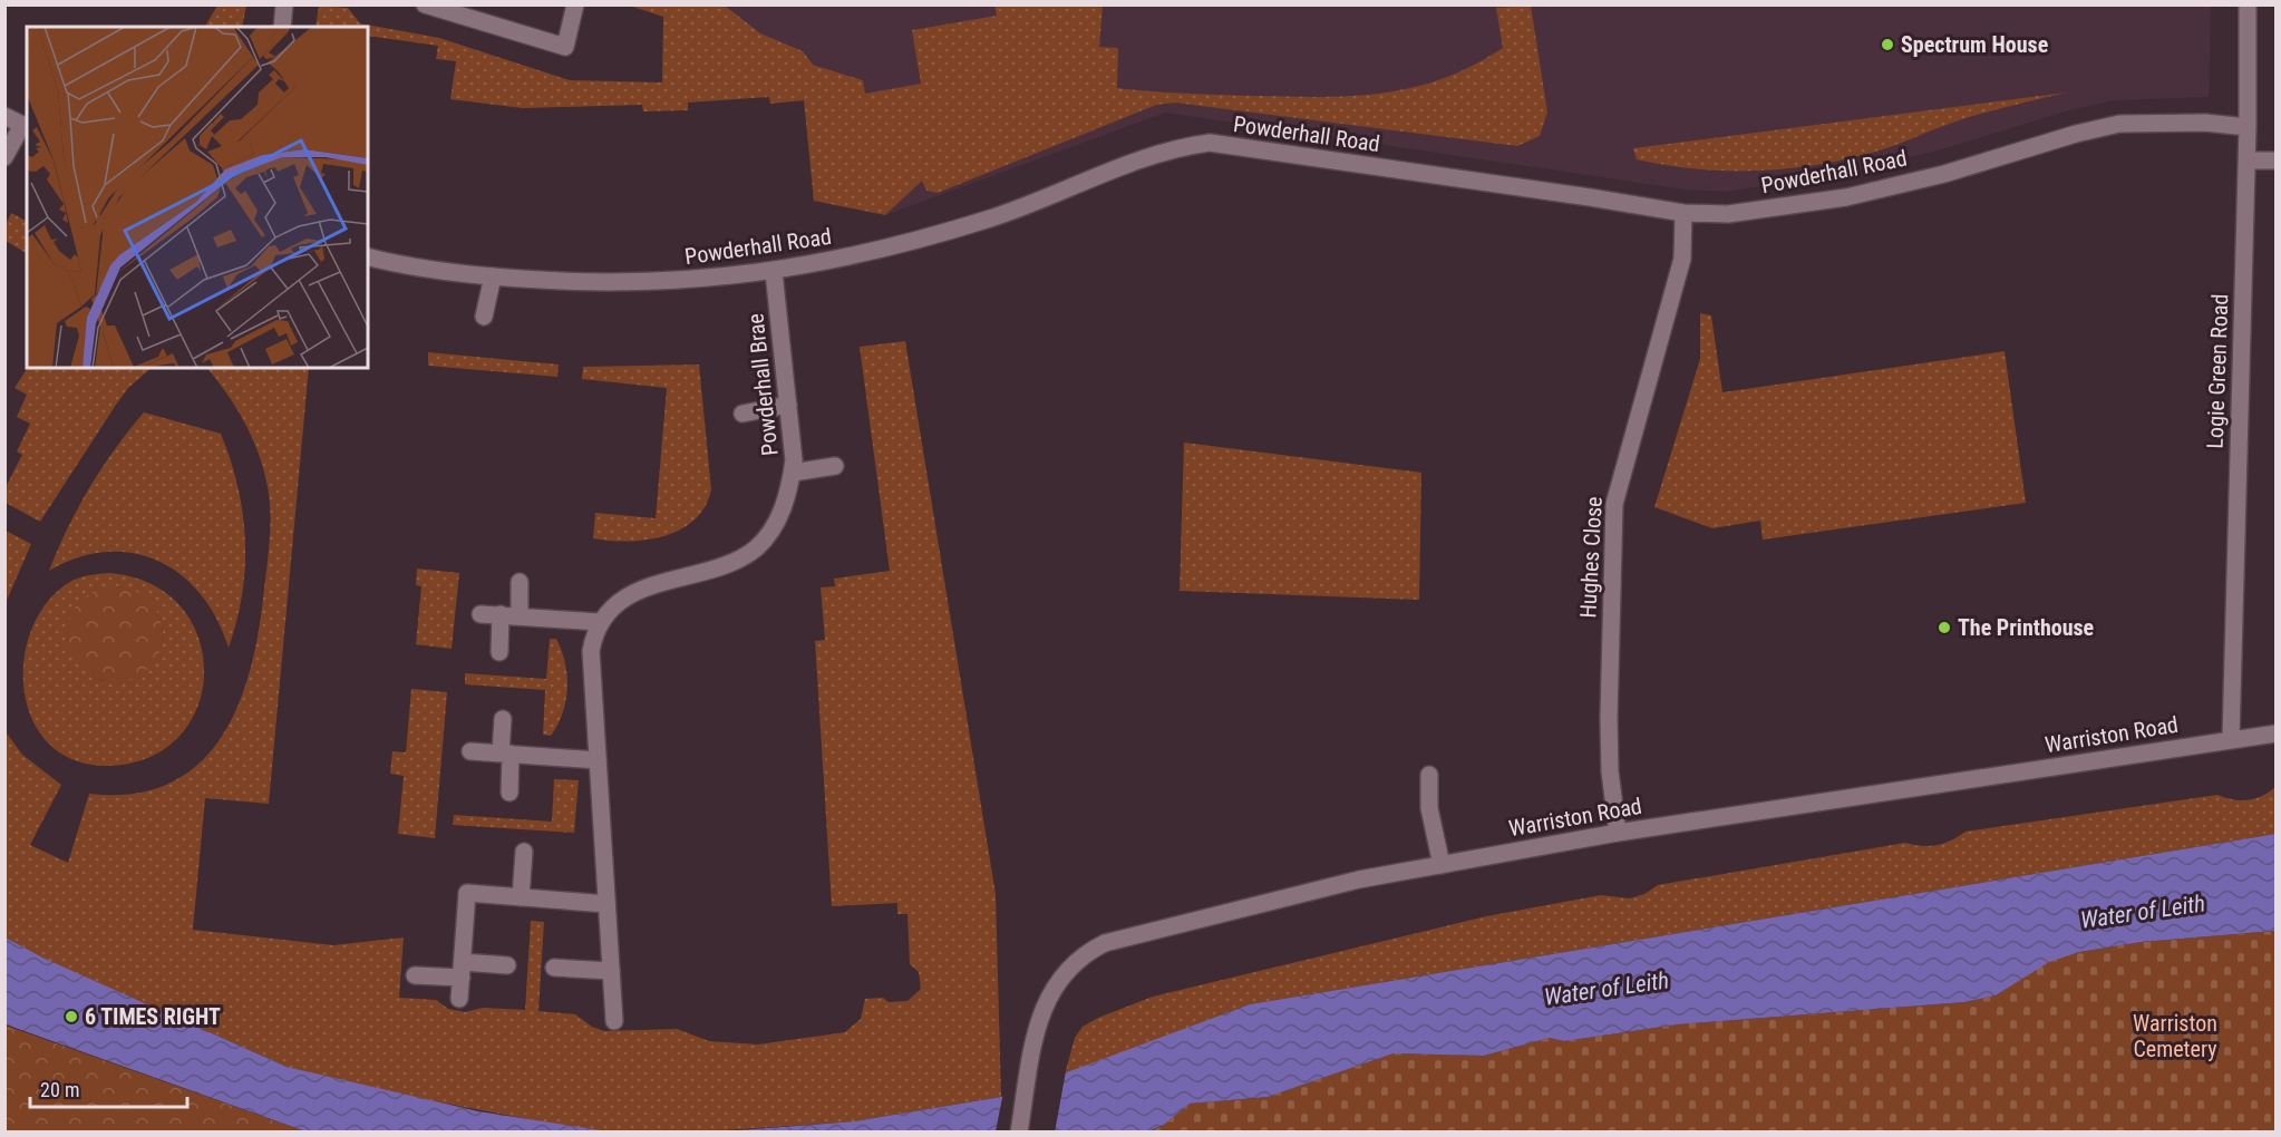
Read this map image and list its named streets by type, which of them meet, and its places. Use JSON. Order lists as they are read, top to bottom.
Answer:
{
  "streets": {
    "street": [
      "Powderhall Road",
      "Logie Green Road",
      "Powderhall Brae",
      "Hughes Close",
      "Warriston Road"
    ]
  },
  "crossings": [
    ["Powderhall Road", "Logie Green Road"],
    ["Powderhall Road", "Powderhall Brae"],
    ["Powderhall Road", "Hughes Close"],
    ["Logie Green Road", "Warriston Road"],
    ["Hughes Close", "Warriston Road"]
  ],
  "water": ["Water of Leith"],
  "parks": ["Warriston Cemetery"],
  "places": ["Spectrum House", "The Printhouse", "6 TIMES RIGHT"],
  "scale_bar": "20 m"
}
